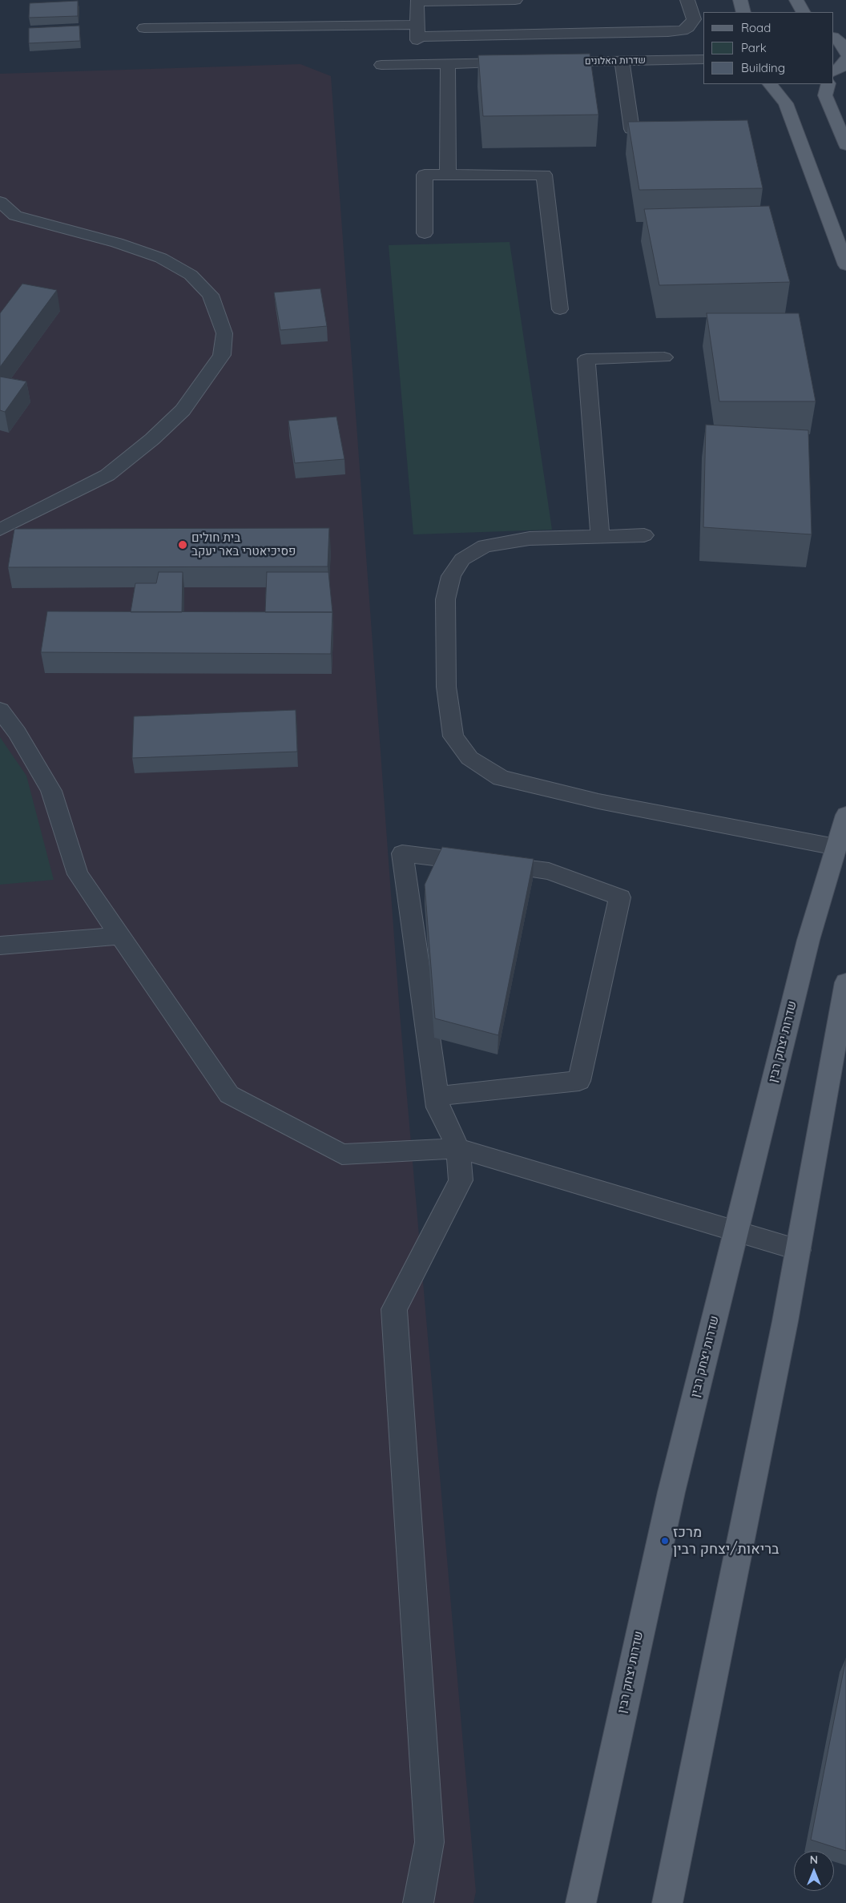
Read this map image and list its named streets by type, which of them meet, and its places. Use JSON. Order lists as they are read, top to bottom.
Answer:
{
  "streets": {
    "main road": ["שדרות יצחק רבין"],
    "lane": ["שדרות האלונים"]
  },
  "places": ["בית חולים פסיכיאטרי באר יעקב", "מרכז בריאות/יצחק רבין"],
  "legend": ["Road", "Park", "Building"],
  "north": "top"
}
